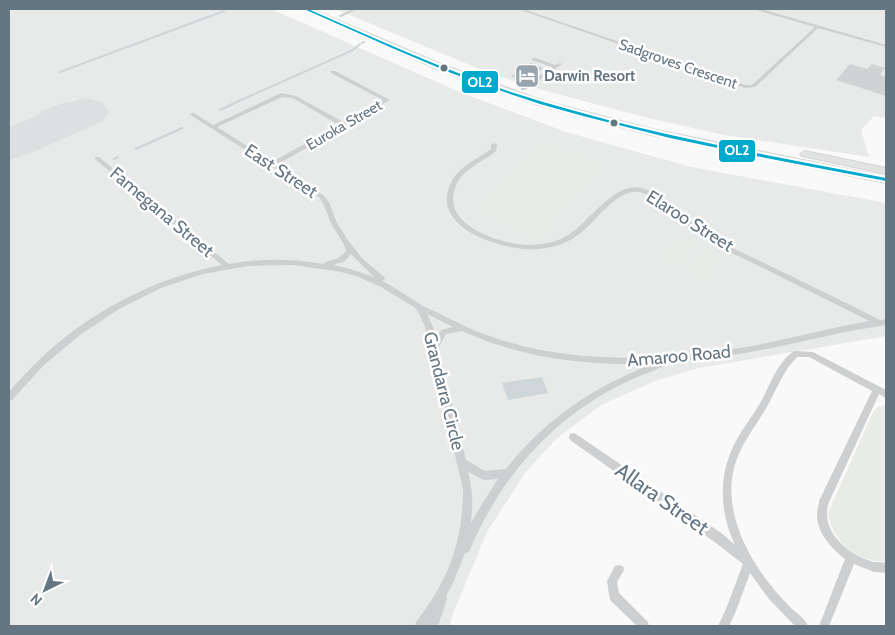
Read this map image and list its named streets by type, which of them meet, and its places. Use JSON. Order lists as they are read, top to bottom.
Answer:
{
  "streets": {
    "street": [
      "Sadgroves Crescent",
      "Euroka Street",
      "East Street",
      "Famegana Street",
      "Elaroo Street",
      "Amaroo Road",
      "Grandarra Circle",
      "Allara Street"
    ]
  },
  "crossings": [
    ["Euroka Street", "East Street"],
    ["East Street", "Grandarra Circle"],
    ["Famegana Street", "Grandarra Circle"],
    ["Elaroo Street", "Amaroo Road"],
    ["Amaroo Road", "Grandarra Circle"]
  ],
  "places": {
    "hotel": ["Darwin Resort"]
  },
  "lines": ["transit line OL2"],
  "north": "bottom left"
}
